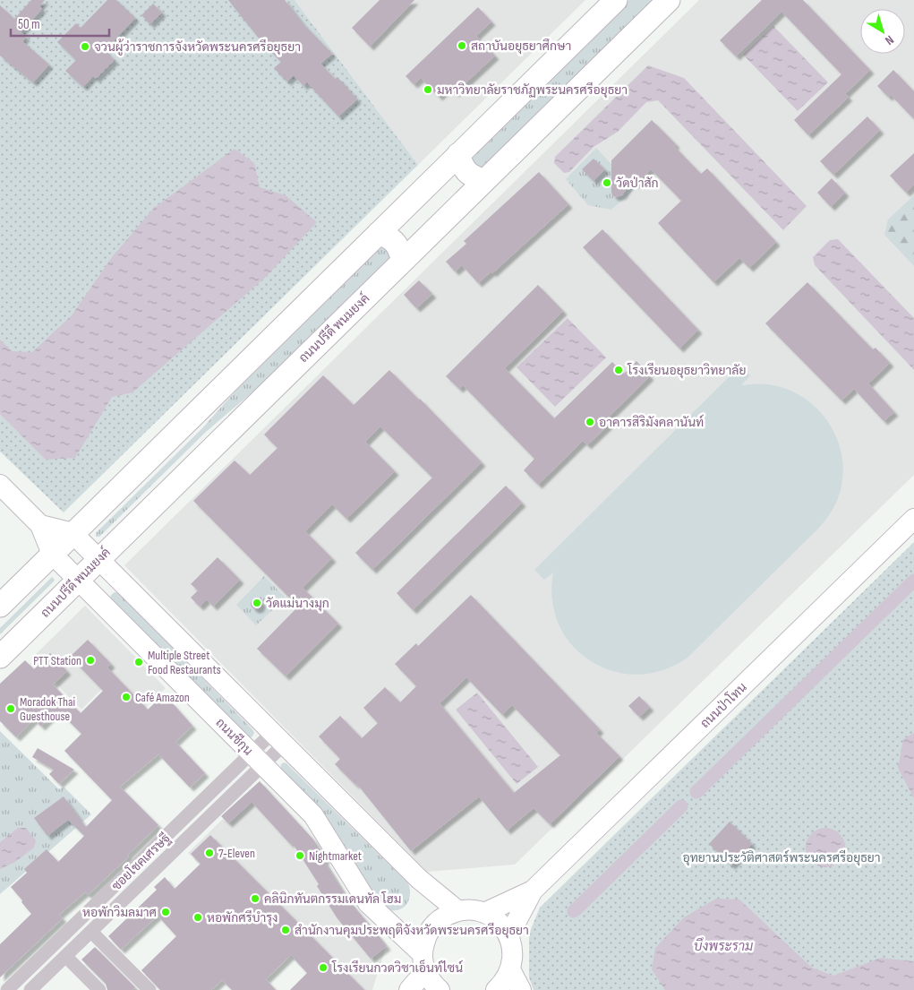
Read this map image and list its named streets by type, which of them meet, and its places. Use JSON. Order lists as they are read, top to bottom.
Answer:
{
  "streets": {
    "main road": ["ถนนปรีดี พนมยงค์", "ถนนป่าโทน", "ถนนชีกุน"],
    "street": ["ซอยโชคเศรษฐี"]
  },
  "crossings": [
    ["ถนนปรีดี พนมยงค์", "ถนนชีกุน"],
    ["ถนนชีกุน", "ซอยโชคเศรษฐี"]
  ],
  "water": ["บึงพระราม"],
  "parks": ["อุทยานประวัติศาสตร์พระนครศรีอยุธยา"],
  "places": [
    "สถาบันอยุธยาศึกษา",
    "จวนผู้ว่าราชการจังหวัดพระนครศรีอยุธยา",
    "มหาวิทยาลัยราชภัฏพระนครศรีอยุธยา",
    "วัดป่าสัก",
    "โรงเรียนอยุธยาวิทยาลัย",
    "อาคารสิริมังคลานันท์",
    "วัดแม่นางมุก",
    "PTT Station",
    "Multiple Street Food Restaurants",
    "Café Amazon",
    "Moradok Thai Guesthouse",
    "7-Eleven",
    "Nightmarket",
    "คลินิกทันตกรรมเดนทัล โฮม",
    "หอพักวิมลมาศ",
    "หอพักศรีบำรุง",
    "สำนักงานคุมประพฤติจังหวัดพระนครศรีอยุธยา",
    "โรงเรียนกวดวิชาเอ็นท์ไซน์"
  ],
  "scale_bar": "50 m",
  "north": "bottom right"
}
